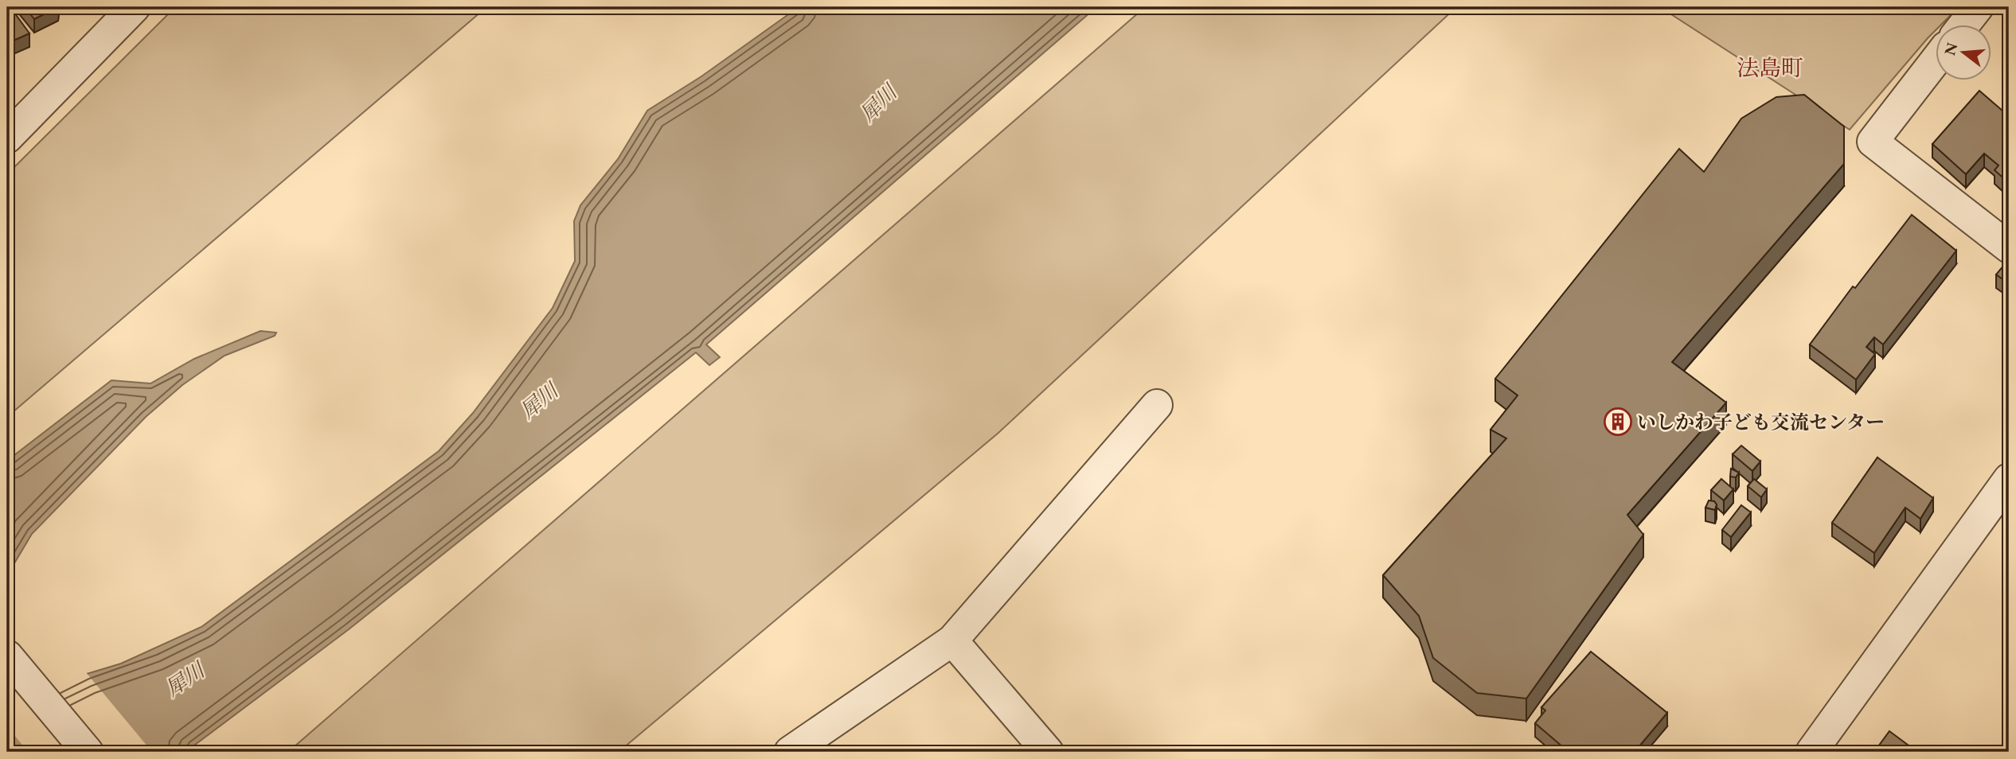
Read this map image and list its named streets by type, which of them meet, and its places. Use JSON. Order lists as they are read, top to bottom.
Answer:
{
  "districts": ["法島町"],
  "water": ["犀川"],
  "places": {
    "building": ["いしかわ子ども交流センター"]
  },
  "north": "left"
}
